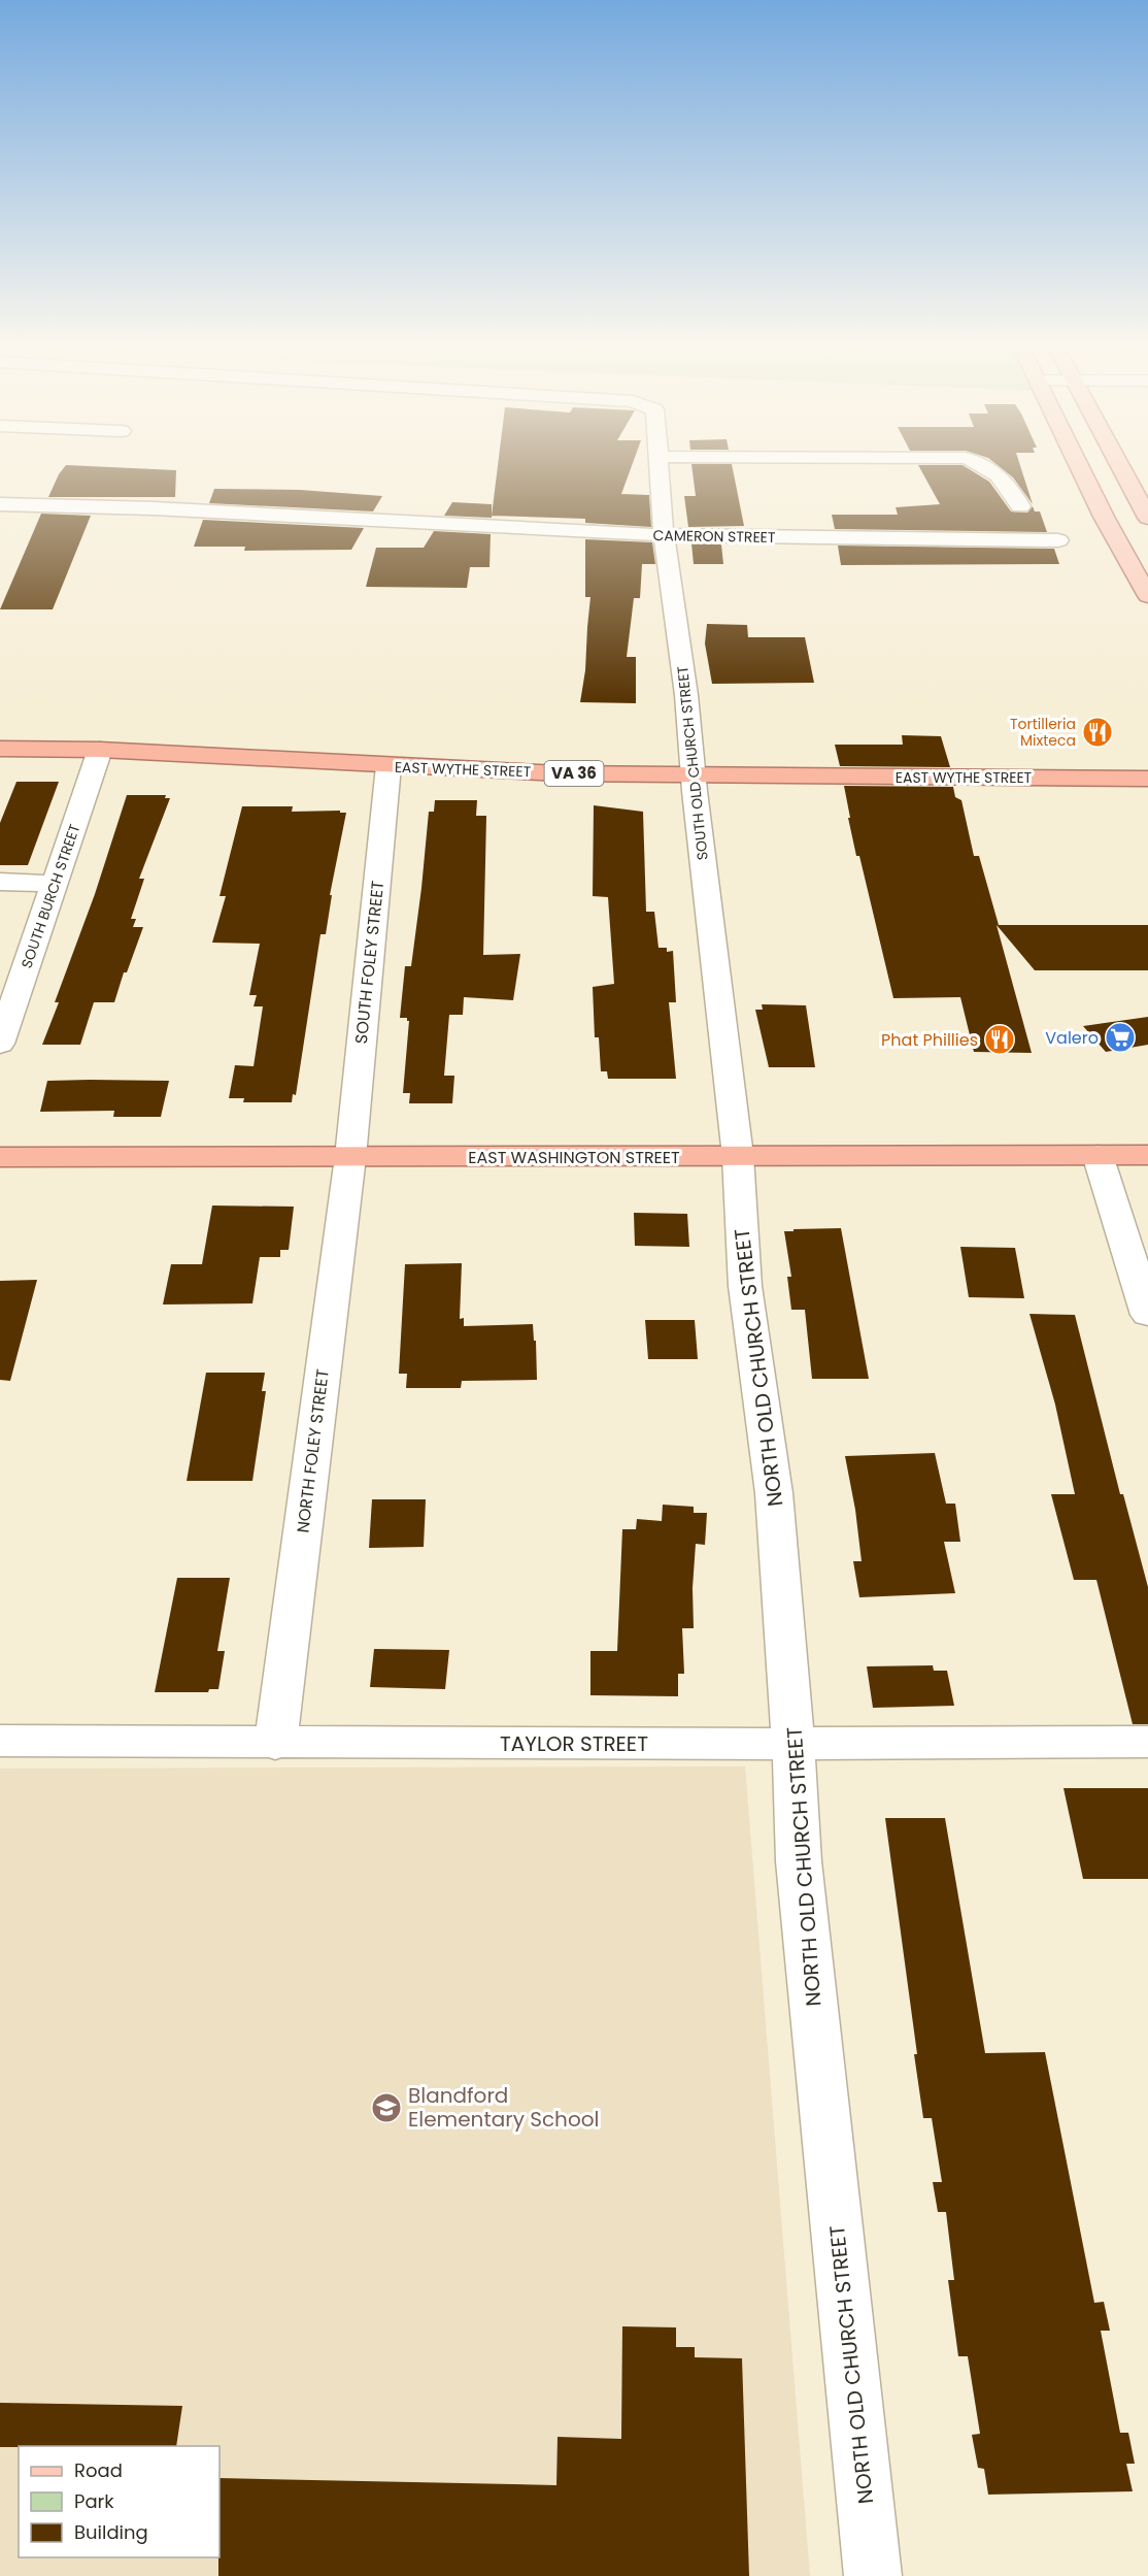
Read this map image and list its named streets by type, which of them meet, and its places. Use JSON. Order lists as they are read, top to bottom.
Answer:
{
  "streets": {
    "highway": ["EAST WYTHE STREET", "VA 36", "EAST WASHINGTON STREET"],
    "street": [
      "CAMERON STREET",
      "SOUTH OLD CHURCH STREET",
      "SOUTH BURCH STREET",
      "SOUTH FOLEY STREET",
      "NORTH OLD CHURCH STREET",
      "NORTH FOLEY STREET",
      "TAYLOR STREET"
    ]
  },
  "crossings": [
    ["CAMERON STREET", "SOUTH OLD CHURCH STREET"],
    ["SOUTH OLD CHURCH STREET", "EAST WYTHE STREET"],
    ["SOUTH OLD CHURCH STREET", "EAST WASHINGTON STREET"],
    ["SOUTH OLD CHURCH STREET", "NORTH OLD CHURCH STREET"],
    ["EAST WYTHE STREET", "SOUTH BURCH STREET"],
    ["EAST WYTHE STREET", "SOUTH FOLEY STREET"],
    ["SOUTH FOLEY STREET", "EAST WASHINGTON STREET"],
    ["SOUTH FOLEY STREET", "NORTH FOLEY STREET"],
    ["EAST WASHINGTON STREET", "NORTH OLD CHURCH STREET"],
    ["EAST WASHINGTON STREET", "NORTH FOLEY STREET"],
    ["NORTH OLD CHURCH STREET", "TAYLOR STREET"],
    ["NORTH FOLEY STREET", "TAYLOR STREET"]
  ],
  "places": {
    "restaurant": ["Tortilleria Mixteca", "Phat Phillies"],
    "supermarket": ["Valero"],
    "school or university": ["Blandford Elementary School"]
  },
  "legend": ["Road", "Park", "Building"]
}
